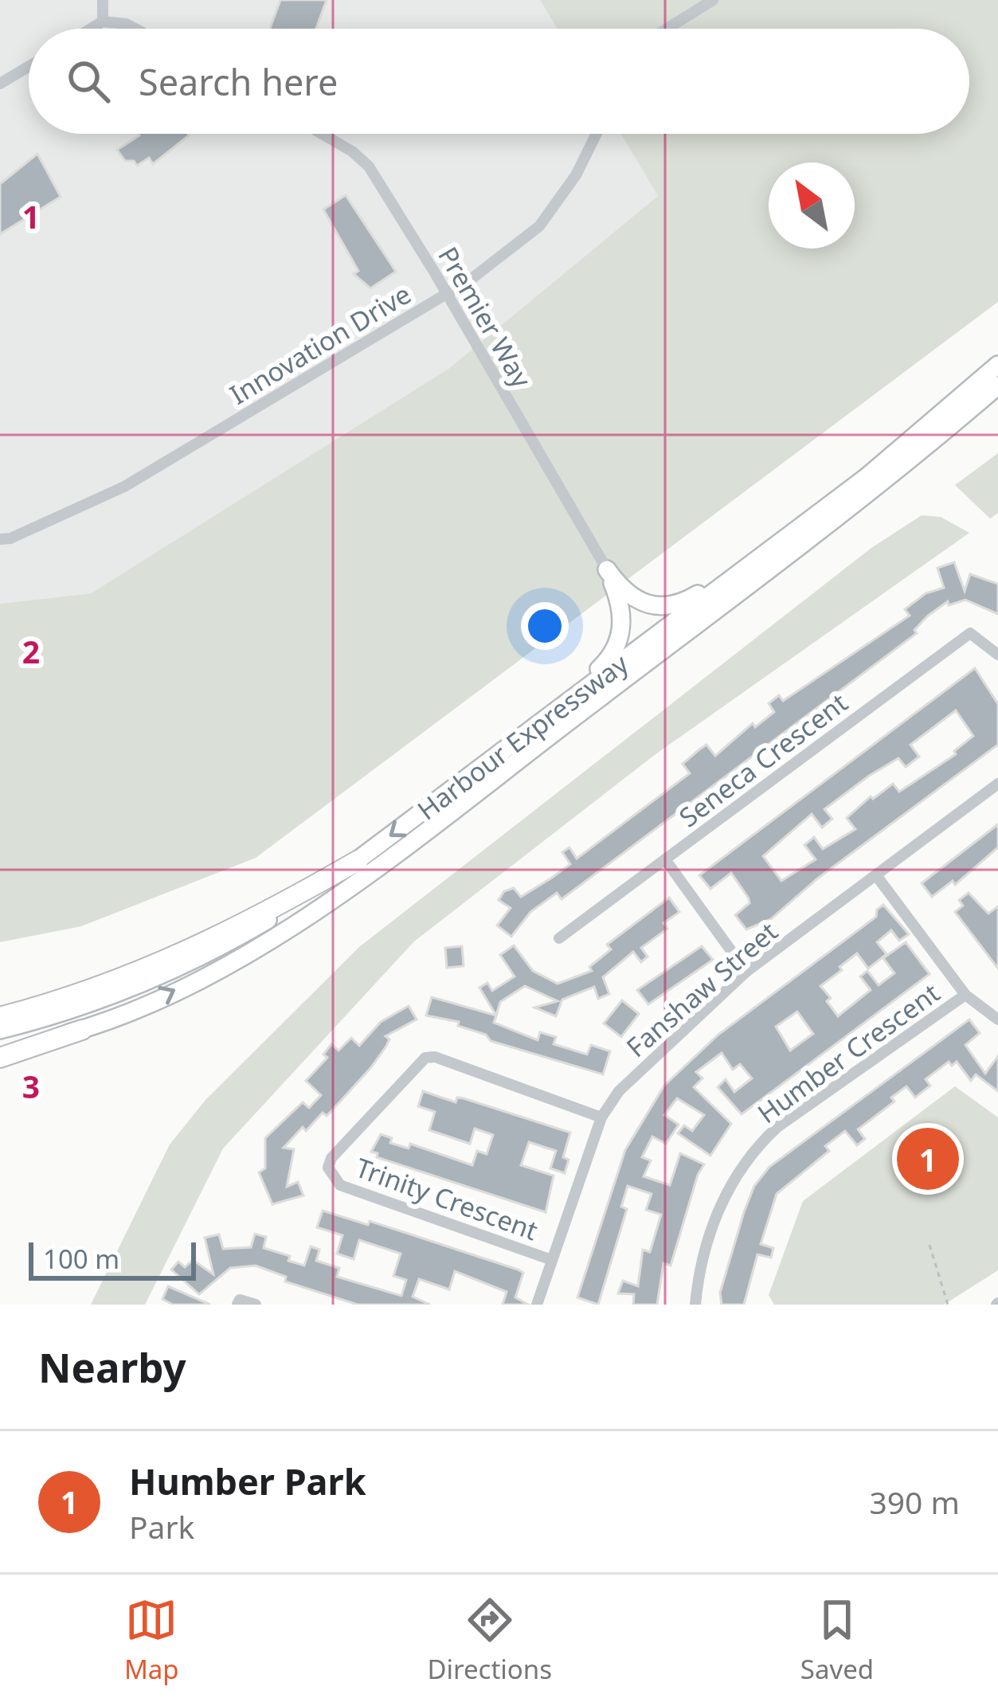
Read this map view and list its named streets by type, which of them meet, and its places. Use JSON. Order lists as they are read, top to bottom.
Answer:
{
  "streets": {
    "main road": ["Harbour Expressway"],
    "street": [
      "Premier Way",
      "Innovation Drive",
      "Seneca Crescent",
      "Fanshaw Street",
      "Humber Crescent",
      "Trinity Crescent"
    ]
  },
  "crossings": [
    ["Premier Way", "Innovation Drive"],
    ["Seneca Crescent", "Fanshaw Street"],
    ["Fanshaw Street", "Trinity Crescent"]
  ],
  "scale_bar": "100 m",
  "north": "top left",
  "page": {
    "search": "Search here",
    "pins": "1",
    "scale": "100 m",
    "heading": "Nearby",
    "list": [
      {
        "mark": "1",
        "name": "Humber Park",
        "note": "Park",
        "value": "390 m"
      }
    ],
    "nav": ["Map", "Directions", "Saved"]
  },
  "grid": {
    "rows": ["1", "2", "3"]
  }
}
